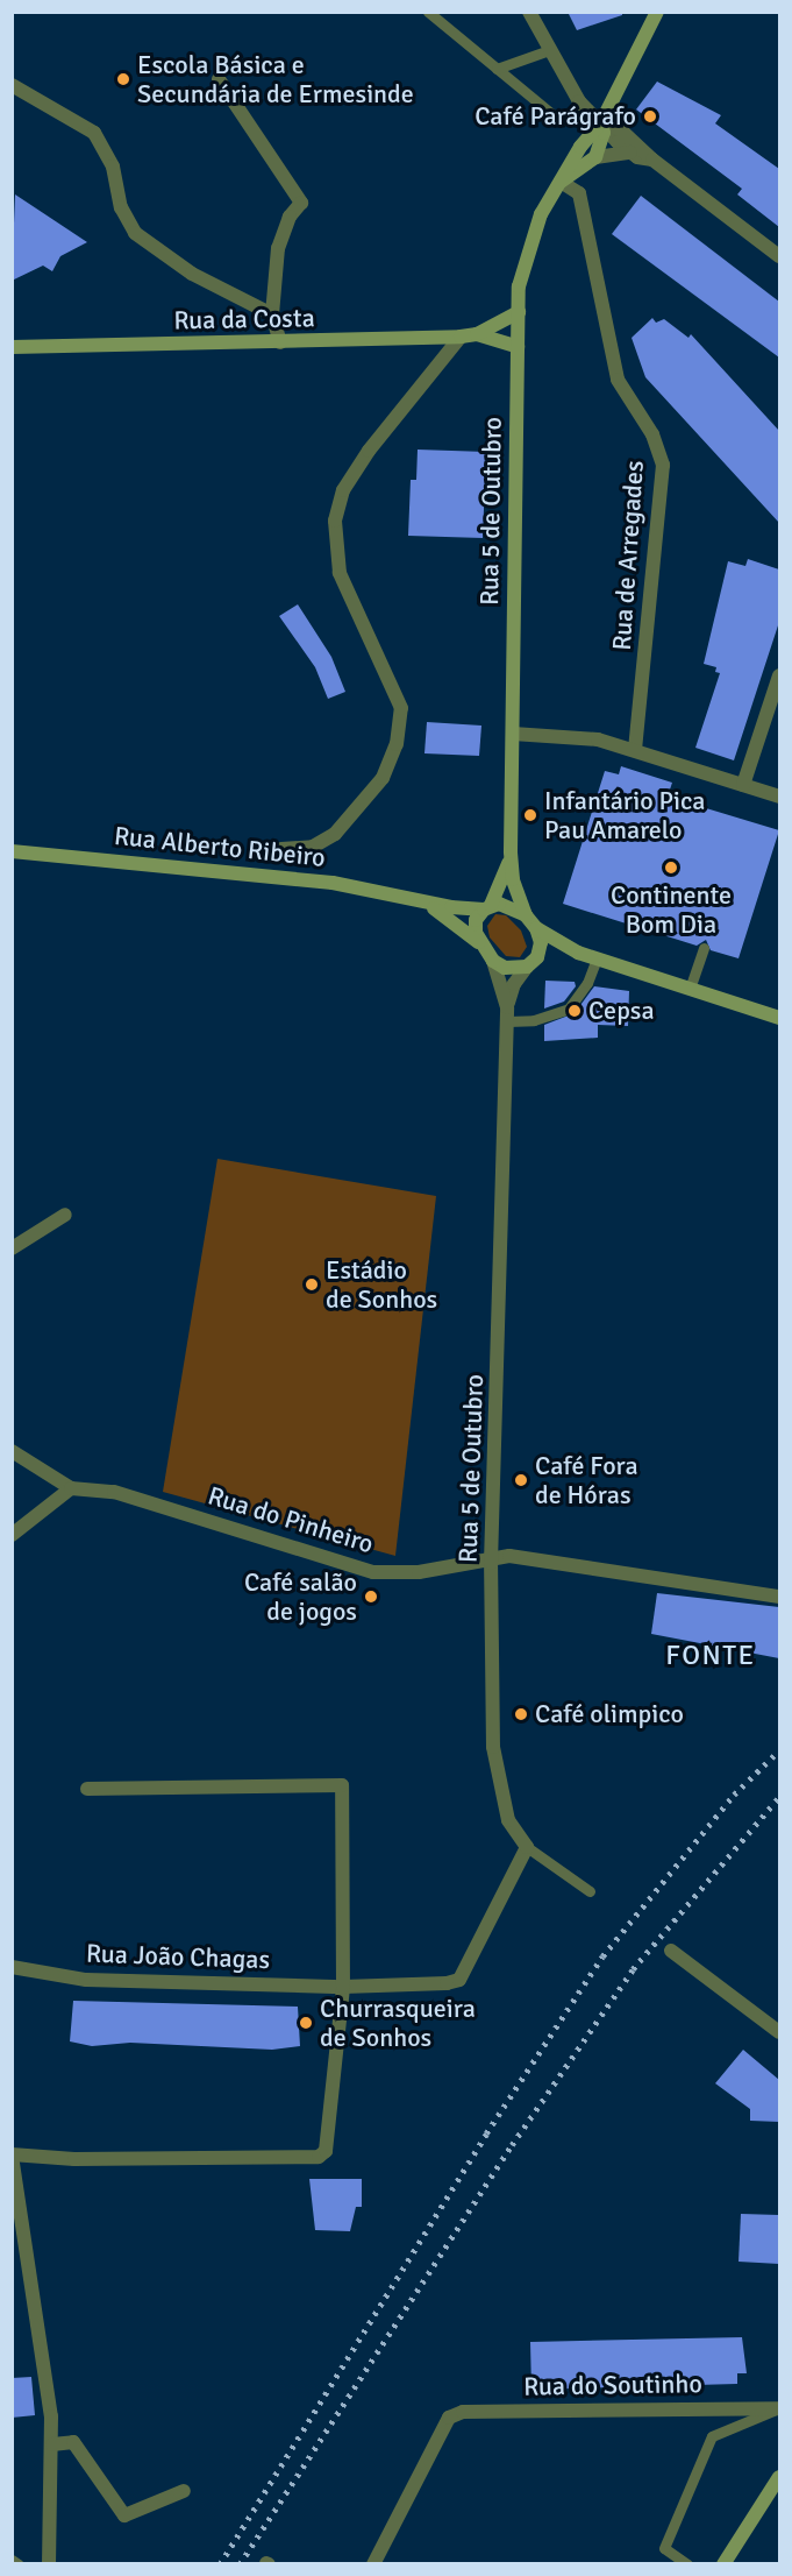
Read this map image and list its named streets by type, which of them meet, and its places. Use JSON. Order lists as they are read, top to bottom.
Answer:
{
  "streets": {
    "main road": ["Rua da Costa", "Rua 5 de Outubro", "Rua Alberto Ribeiro"],
    "street": [
      "Rua de Arregades",
      "Rua do Pinheiro",
      "Rua João Chagas",
      "Rua do Soutinho"
    ]
  },
  "crossings": [
    ["Rua da Costa", "Rua 5 de Outubro"],
    ["Rua 5 de Outubro", "Rua de Arregades"],
    ["Rua 5 de Outubro", "Rua Alberto Ribeiro"],
    ["Rua 5 de Outubro", "Rua do Pinheiro"],
    ["Rua 5 de Outubro", "Rua João Chagas"]
  ],
  "districts": ["FONTE"],
  "places": [
    "Escola Básica e Secundária de Ermesinde",
    "Café Parágrafo",
    "Infantário Pica Pau Amarelo",
    "Continente Bom Dia",
    "Cepsa",
    "Estádio de Sonhos",
    "Café Fora de Hóras",
    "Café salão de jogos",
    "Café olimpico",
    "Churrasqueira de Sonhos"
  ]
}
